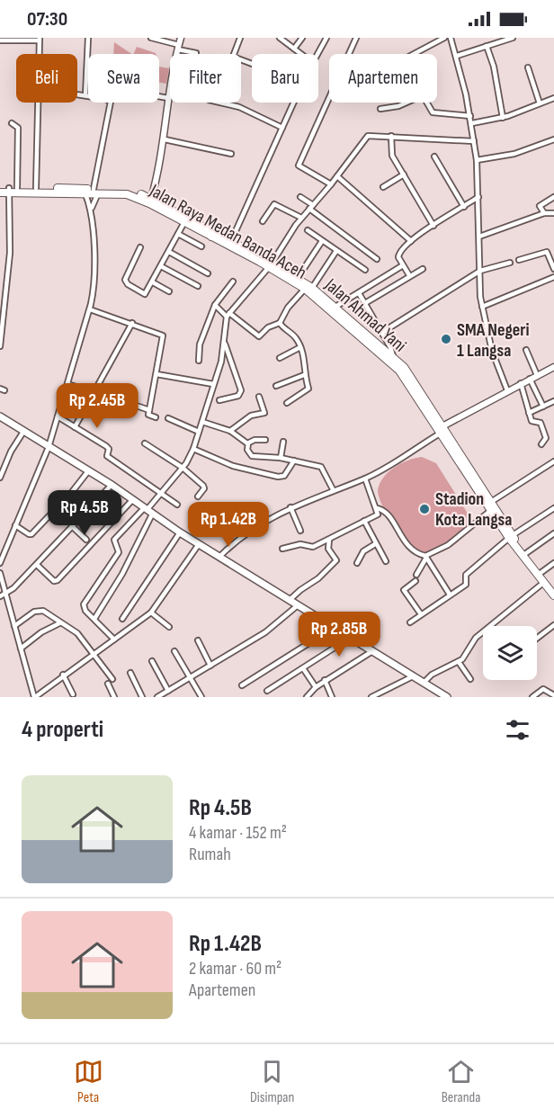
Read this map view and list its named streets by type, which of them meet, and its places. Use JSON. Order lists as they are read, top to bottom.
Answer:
{
  "streets": {
    "main road": ["Jalan Raya Medan Banda Aceh", "Jalan Ahmad Yani"]
  },
  "crossings": [
    ["Jalan Raya Medan Banda Aceh", "Jalan Ahmad Yani"]
  ],
  "places": ["SMA Negeri 1 Langsa", "Stadion Kota Langsa"],
  "page": {
    "status": "07:30",
    "chip": [
      "Beli",
      "Sewa",
      "Filter",
      "Baru",
      "Apartemen"
    ],
    "price": [
      "Rp 2.45B",
      "Rp 4.5B",
      "Rp 1.42B",
      "Rp 2.85B"
    ],
    "heading": "4 properti",
    "list": [
      {
        "name": "Rp 4.5B",
        "note": "4 kamar · 152 m² · Rumah"
      },
      {
        "name": "Rp 1.42B",
        "note": "2 kamar · 60 m² · Apartemen"
      }
    ],
    "tabs": ["Peta", "Disimpan", "Beranda"]
  }
}
